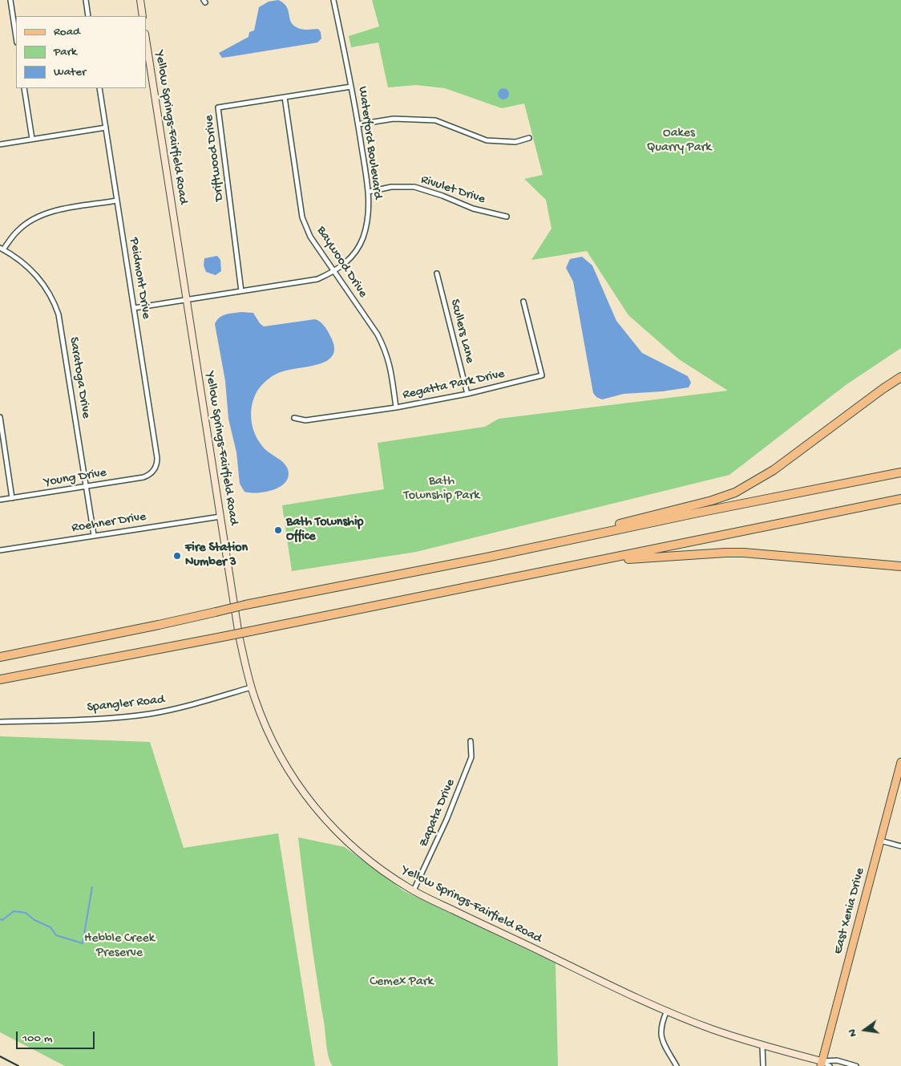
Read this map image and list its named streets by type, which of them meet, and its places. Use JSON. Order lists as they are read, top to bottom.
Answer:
{
  "streets": {
    "main road": ["Yellow Springs-Fairfield Road", "East Xenia Drive"],
    "street": [
      "Waterford Boulevard",
      "Driftwood Drive",
      "Rivulet Drive",
      "Baywood Drive",
      "Peidmont Drive",
      "Scullers Lane",
      "Saratoga Drive",
      "Regatta Park Drive",
      "Young Drive",
      "Roehner Drive",
      "Spangler Road",
      "Zapata Drive"
    ]
  },
  "crossings": [
    ["Yellow Springs-Fairfield Road", "Waterford Boulevard"],
    ["Yellow Springs-Fairfield Road", "Roehner Drive"],
    ["Yellow Springs-Fairfield Road", "Spangler Road"],
    ["Yellow Springs-Fairfield Road", "Zapata Drive"],
    ["Yellow Springs-Fairfield Road", "East Xenia Drive"],
    ["Waterford Boulevard", "Driftwood Drive"],
    ["Waterford Boulevard", "Rivulet Drive"],
    ["Waterford Boulevard", "Baywood Drive"],
    ["Waterford Boulevard", "Peidmont Drive"],
    ["Driftwood Drive", "Baywood Drive"],
    ["Baywood Drive", "Regatta Park Drive"],
    ["Peidmont Drive", "Young Drive"],
    ["Scullers Lane", "Regatta Park Drive"],
    ["Saratoga Drive", "Young Drive"],
    ["Saratoga Drive", "Roehner Drive"]
  ],
  "parks": [
    "Oakes Quarry Park",
    "Bath Township Park",
    "Hebble Creek Preserve",
    "Cemex Park"
  ],
  "places": ["Bath Township Office", "Fire Station Number 3"],
  "legend": ["Road", "Park", "Water"],
  "scale_bar": "100 m",
  "north": "left"
}
